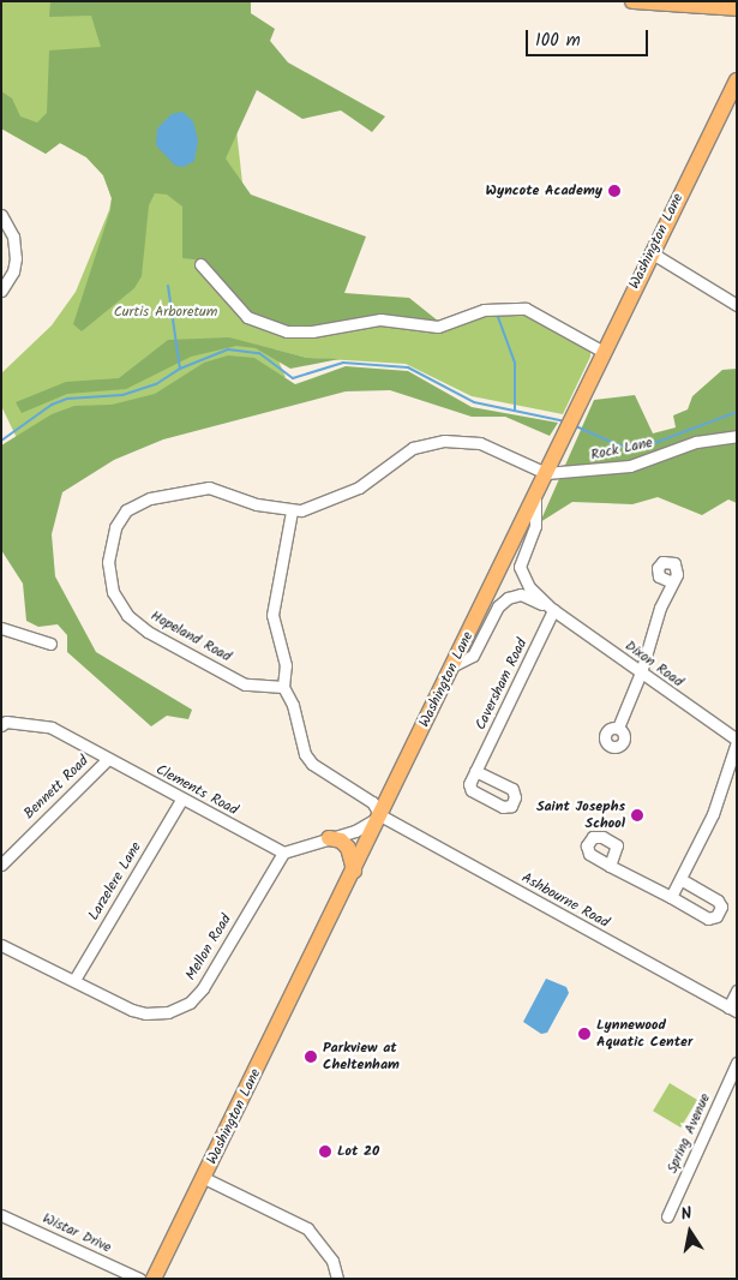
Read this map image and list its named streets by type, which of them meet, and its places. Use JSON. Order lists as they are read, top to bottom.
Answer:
{
  "streets": {
    "main road": ["Washington Lane"],
    "street": [
      "Rock Lane",
      "Hopeland Road",
      "Dixon Road",
      "Caversham Road",
      "Bennett Road",
      "Clements Road",
      "Larzelere Lane",
      "Ashbourne Road",
      "Mellon Road",
      "Spring Avenue",
      "Wistar Drive"
    ]
  },
  "crossings": [
    ["Washington Lane", "Rock Lane"],
    ["Washington Lane", "Dixon Road"],
    ["Washington Lane", "Ashbourne Road"],
    ["Dixon Road", "Caversham Road"],
    ["Bennett Road", "Clements Road"],
    ["Clements Road", "Larzelere Lane"],
    ["Clements Road", "Mellon Road"],
    ["Larzelere Lane", "Mellon Road"]
  ],
  "parks": ["Curtis Arboretum"],
  "places": [
    "Wyncote Academy",
    "Saint Josephs School",
    "Lynnewood Aquatic Center",
    "Parkview at Cheltenham",
    "Lot 20"
  ],
  "scale_bar": "100 m",
  "north": "top"
}
